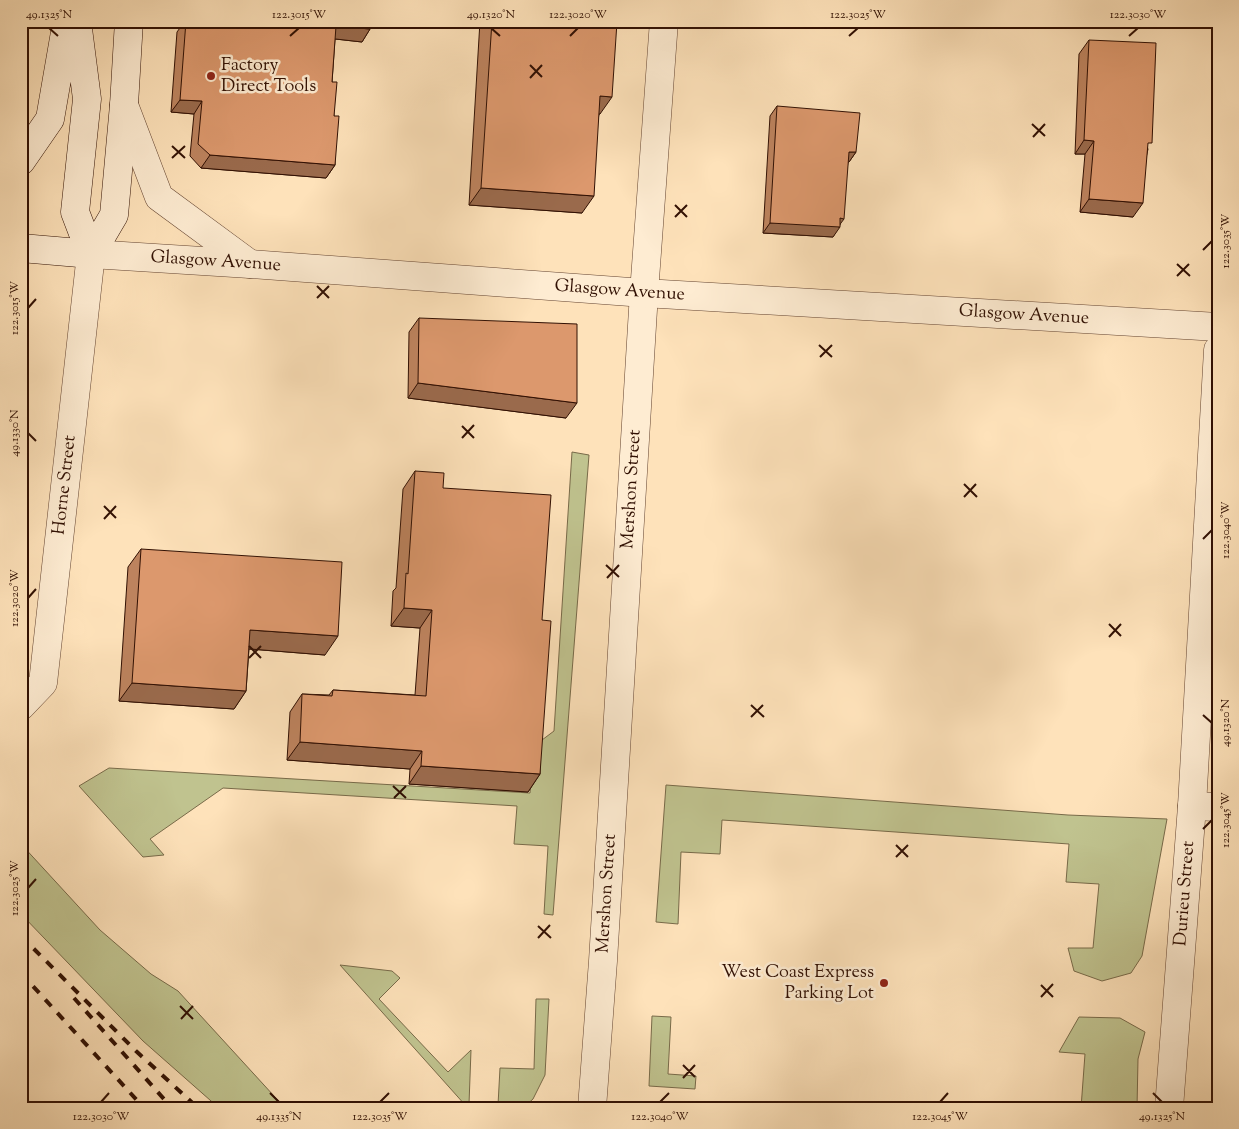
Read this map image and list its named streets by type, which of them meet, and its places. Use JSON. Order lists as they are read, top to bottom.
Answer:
{
  "streets": {
    "street": [
      "Glasgow Avenue",
      "Horne Street",
      "Mershon Street",
      "Durieu Street"
    ]
  },
  "crossings": [
    ["Glasgow Avenue", "Horne Street"],
    ["Glasgow Avenue", "Mershon Street"]
  ],
  "places": ["Factory Direct Tools", "West Coast Express Parking Lot"],
  "coordinates": [
    "49.1325°N",
    "122.3015°W",
    "49.1320°N",
    "122.3020°W",
    "122.3025°W",
    "122.3030°W",
    "122.3035°W",
    "49.1330°N",
    "122.3040°W",
    "122.3045°W",
    "49.1335°N"
  ]
}
